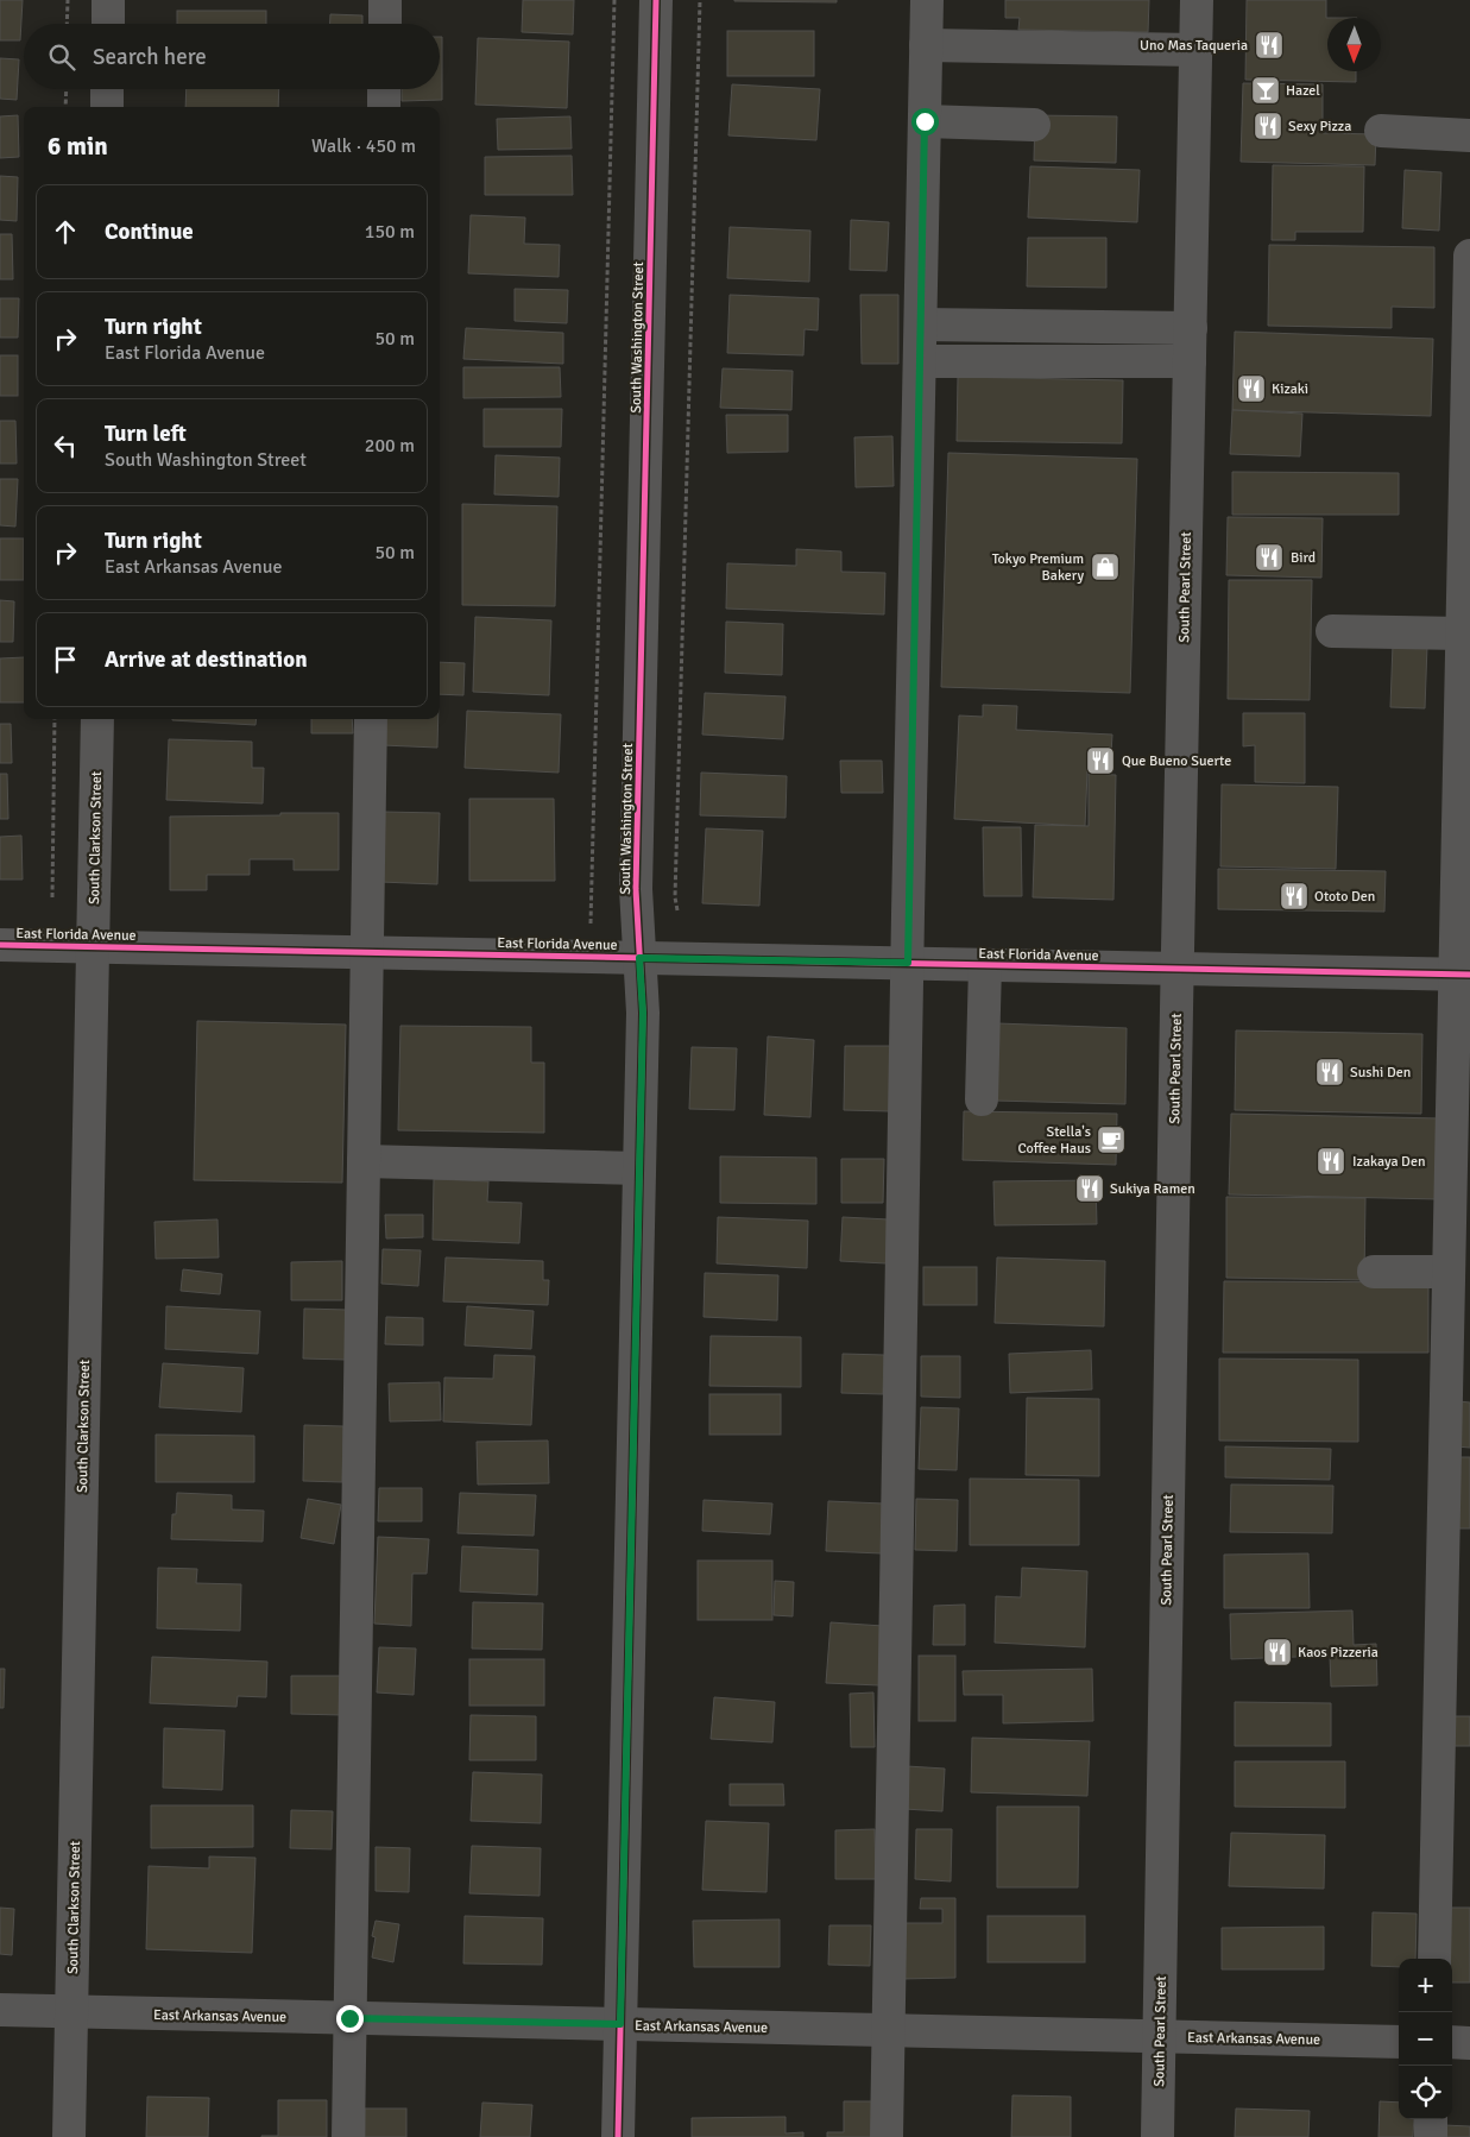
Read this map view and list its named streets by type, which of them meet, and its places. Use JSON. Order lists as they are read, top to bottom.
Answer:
{
  "streets": {
    "street": [
      "South Washington Street",
      "South Pearl Street",
      "South Clarkson Street",
      "East Florida Avenue",
      "East Arkansas Avenue"
    ]
  },
  "crossings": [
    ["South Washington Street", "East Florida Avenue"],
    ["South Washington Street", "East Arkansas Avenue"],
    ["South Pearl Street", "East Florida Avenue"],
    ["South Pearl Street", "East Arkansas Avenue"],
    ["South Clarkson Street", "East Florida Avenue"],
    ["South Clarkson Street", "East Arkansas Avenue"]
  ],
  "places": {
    "restaurant": [
      "Uno Mas Taqueria",
      "Sexy Pizza",
      "Kizaki",
      "Bird",
      "Que Bueno Suerte",
      "Ototo Den",
      "Sushi Den",
      "Izakaya Den",
      "Sukiya Ramen",
      "Kaos Pizzeria"
    ],
    "bar": ["Hazel"],
    "shop": ["Tokyo Premium Bakery"],
    "cafe": ["Stella's Coffee Haus"]
  },
  "north": "bottom",
  "page": {
    "search": "Search here",
    "heading": ["6 min", "Walk · 450 m"],
    "list": [
      ["Continue", "150 m"],
      ["Turn right", "East Florida Avenue", "50 m"],
      ["Turn left", "South Washington Street", "200 m"],
      ["Turn right", "East Arkansas Avenue", "50 m"],
      "Arrive at destination"
    ],
    "map_buttons": ["+", "−"]
  }
}
